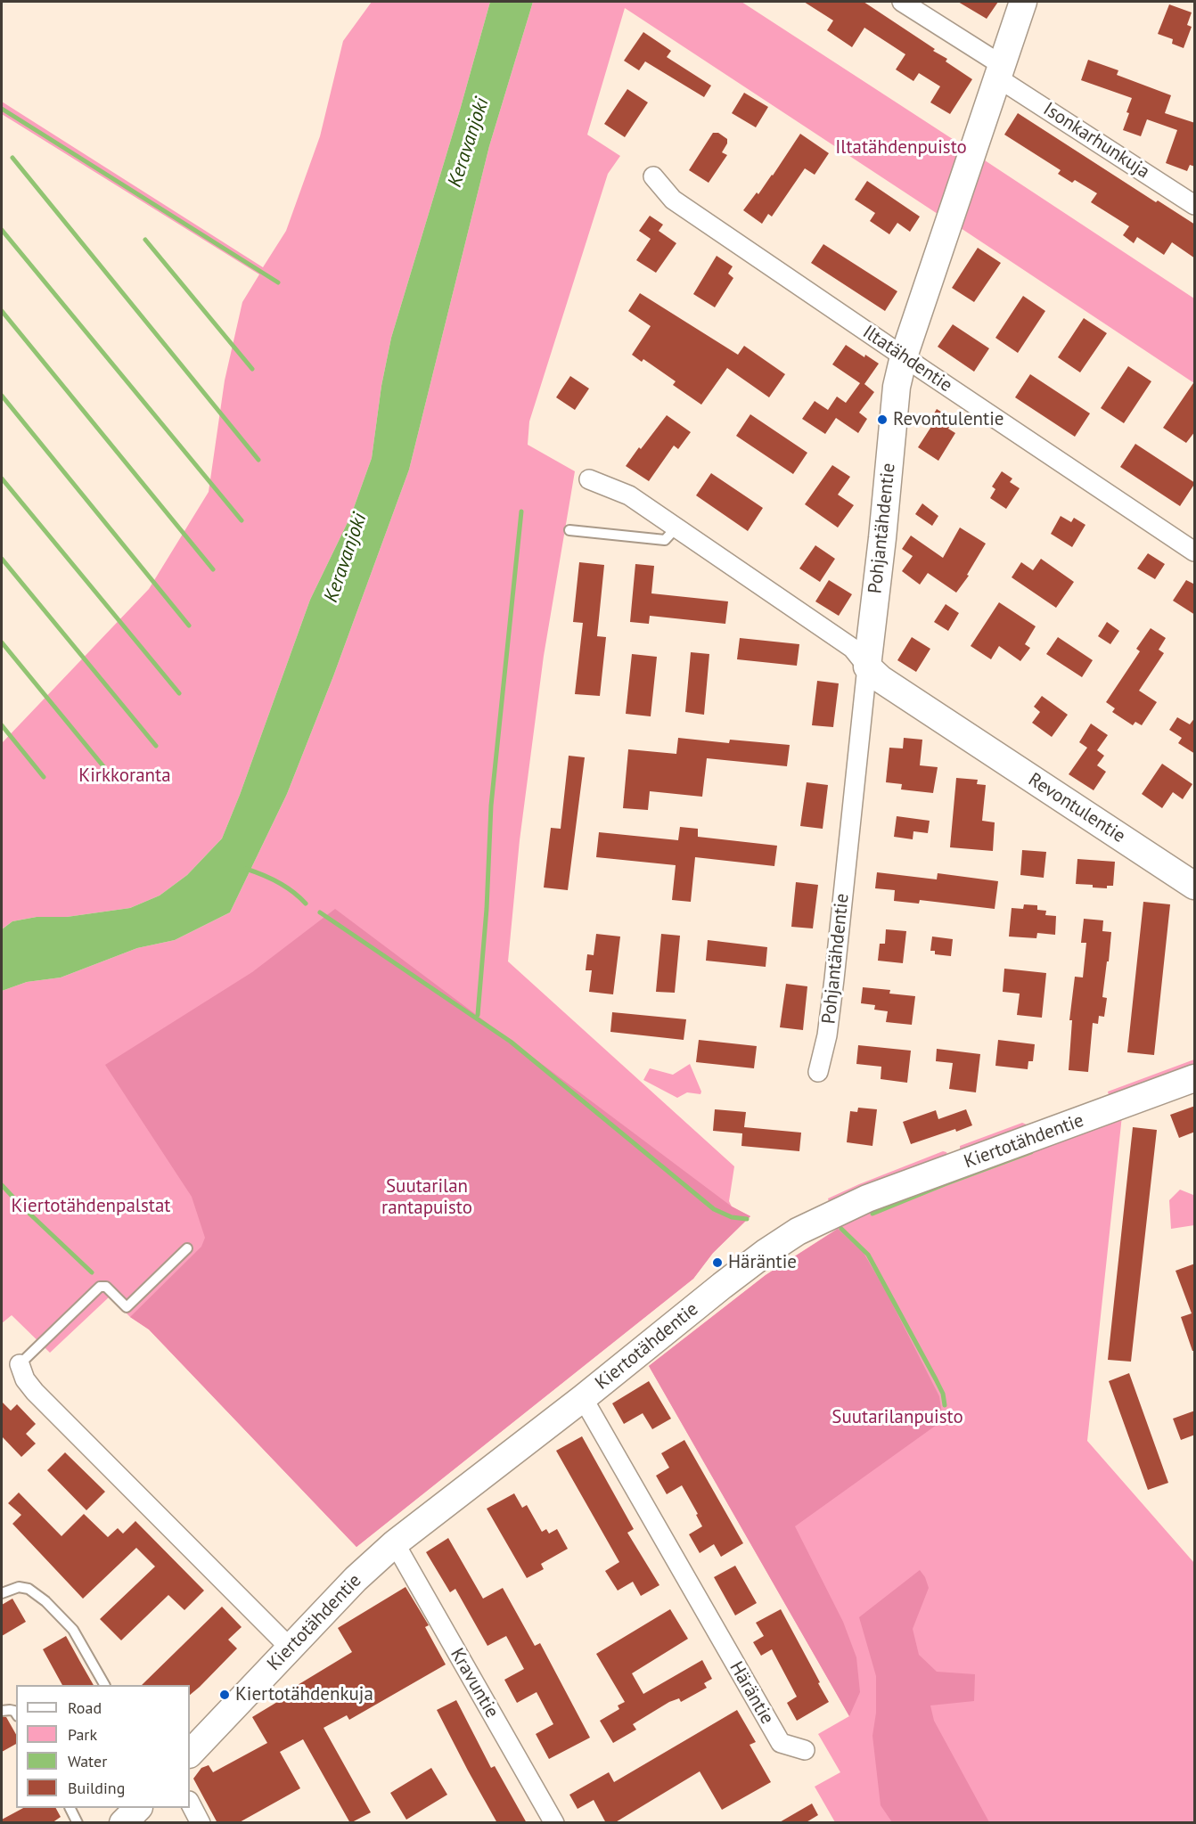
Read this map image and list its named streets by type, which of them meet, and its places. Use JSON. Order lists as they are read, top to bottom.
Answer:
{
  "streets": {
    "street": [
      "Isonkarhunkuja",
      "Iltatähdentie",
      "Pohjantähdentie",
      "Revontulentie",
      "Kiertotähdentie",
      "Kravuntie",
      "Häräntie"
    ]
  },
  "crossings": [
    ["Isonkarhunkuja", "Pohjantähdentie"],
    ["Iltatähdentie", "Pohjantähdentie"],
    ["Pohjantähdentie", "Revontulentie"],
    ["Kiertotähdentie", "Kravuntie"],
    ["Kiertotähdentie", "Häräntie"]
  ],
  "water": ["Keravanjoki"],
  "parks": [
    "Iltatähdenpuisto",
    "Kirkkoranta",
    "Suutarilan rantapuisto",
    "Kiertotähdenpalstat",
    "Suutarilanpuisto"
  ],
  "places": ["Revontulentie", "Häräntie", "Kiertotähdenkuja"],
  "legend": [
    "Road",
    "Park",
    "Water",
    "Building"
  ]
}
